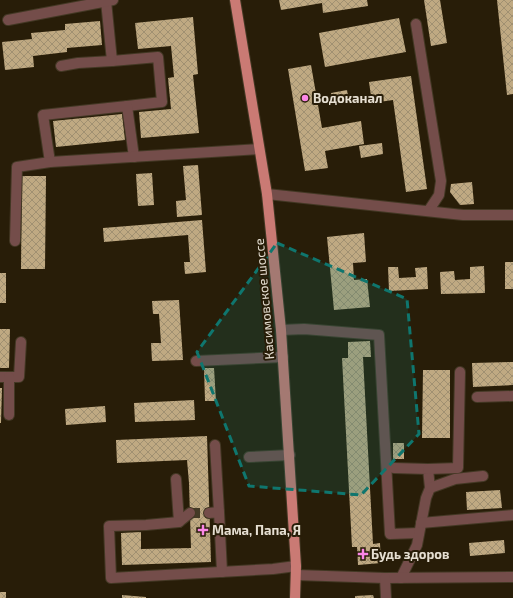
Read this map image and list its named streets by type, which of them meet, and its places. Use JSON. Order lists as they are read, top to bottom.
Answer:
{
  "streets": {
    "main road": ["Касимовское шоссе"]
  },
  "places": {
    "other": ["Водоканал"],
    "health": ["Мама, Папа, Я", "Будь здоров"]
  }
}
